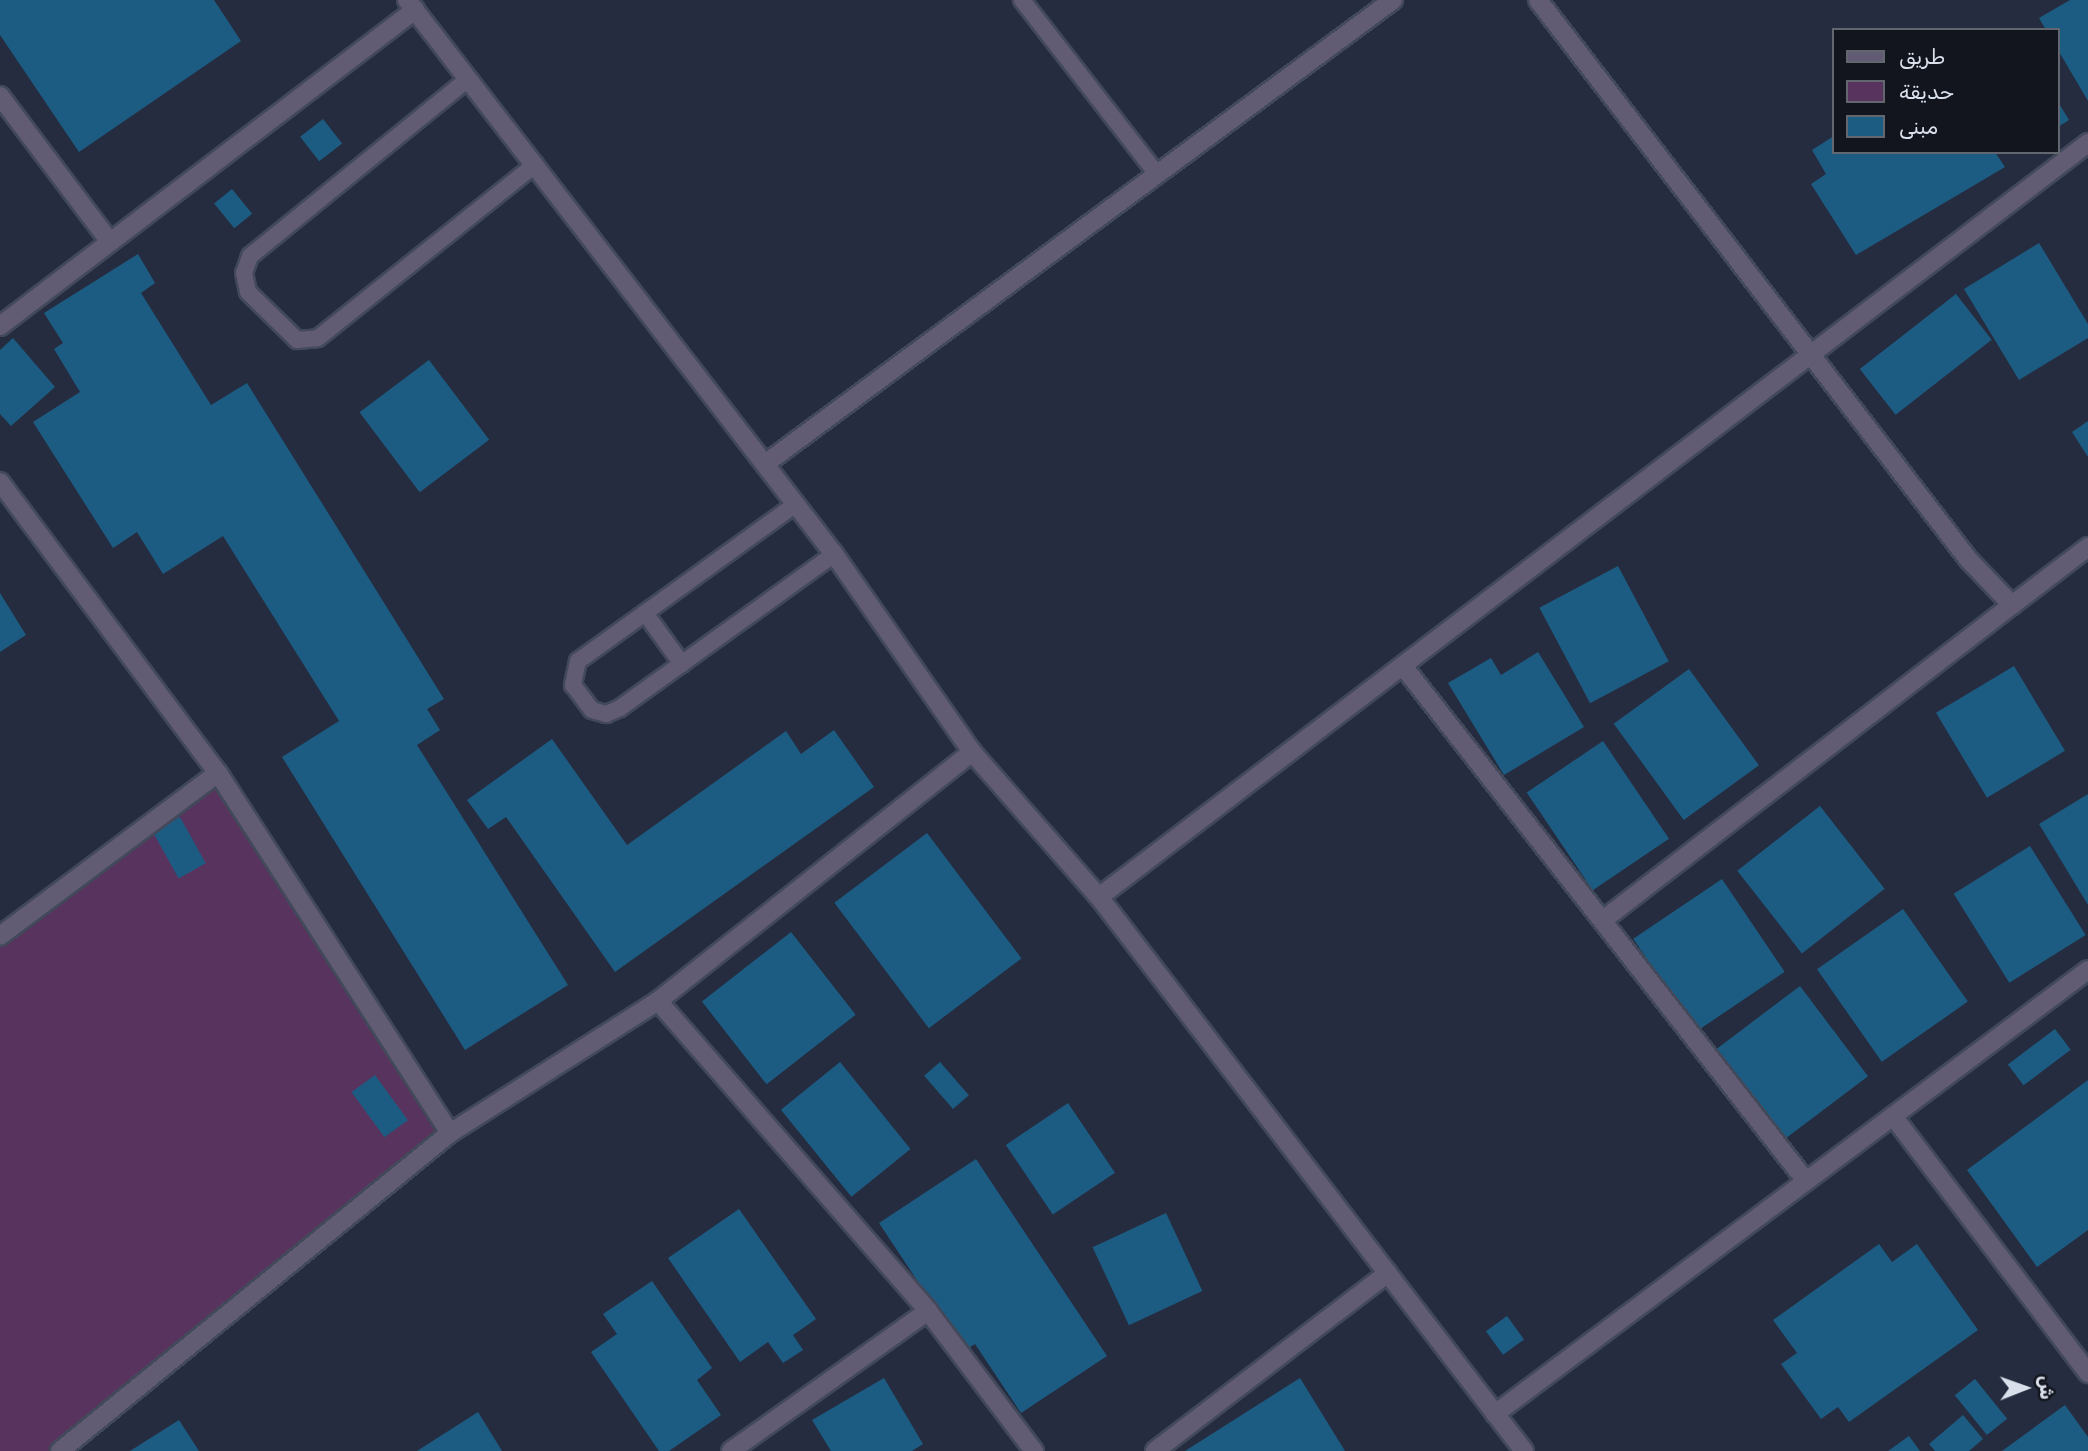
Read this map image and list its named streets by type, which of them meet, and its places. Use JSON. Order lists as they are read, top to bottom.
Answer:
{
  "legend": ["طريق", "حديقة", "مبنى"],
  "north": "right"
}
